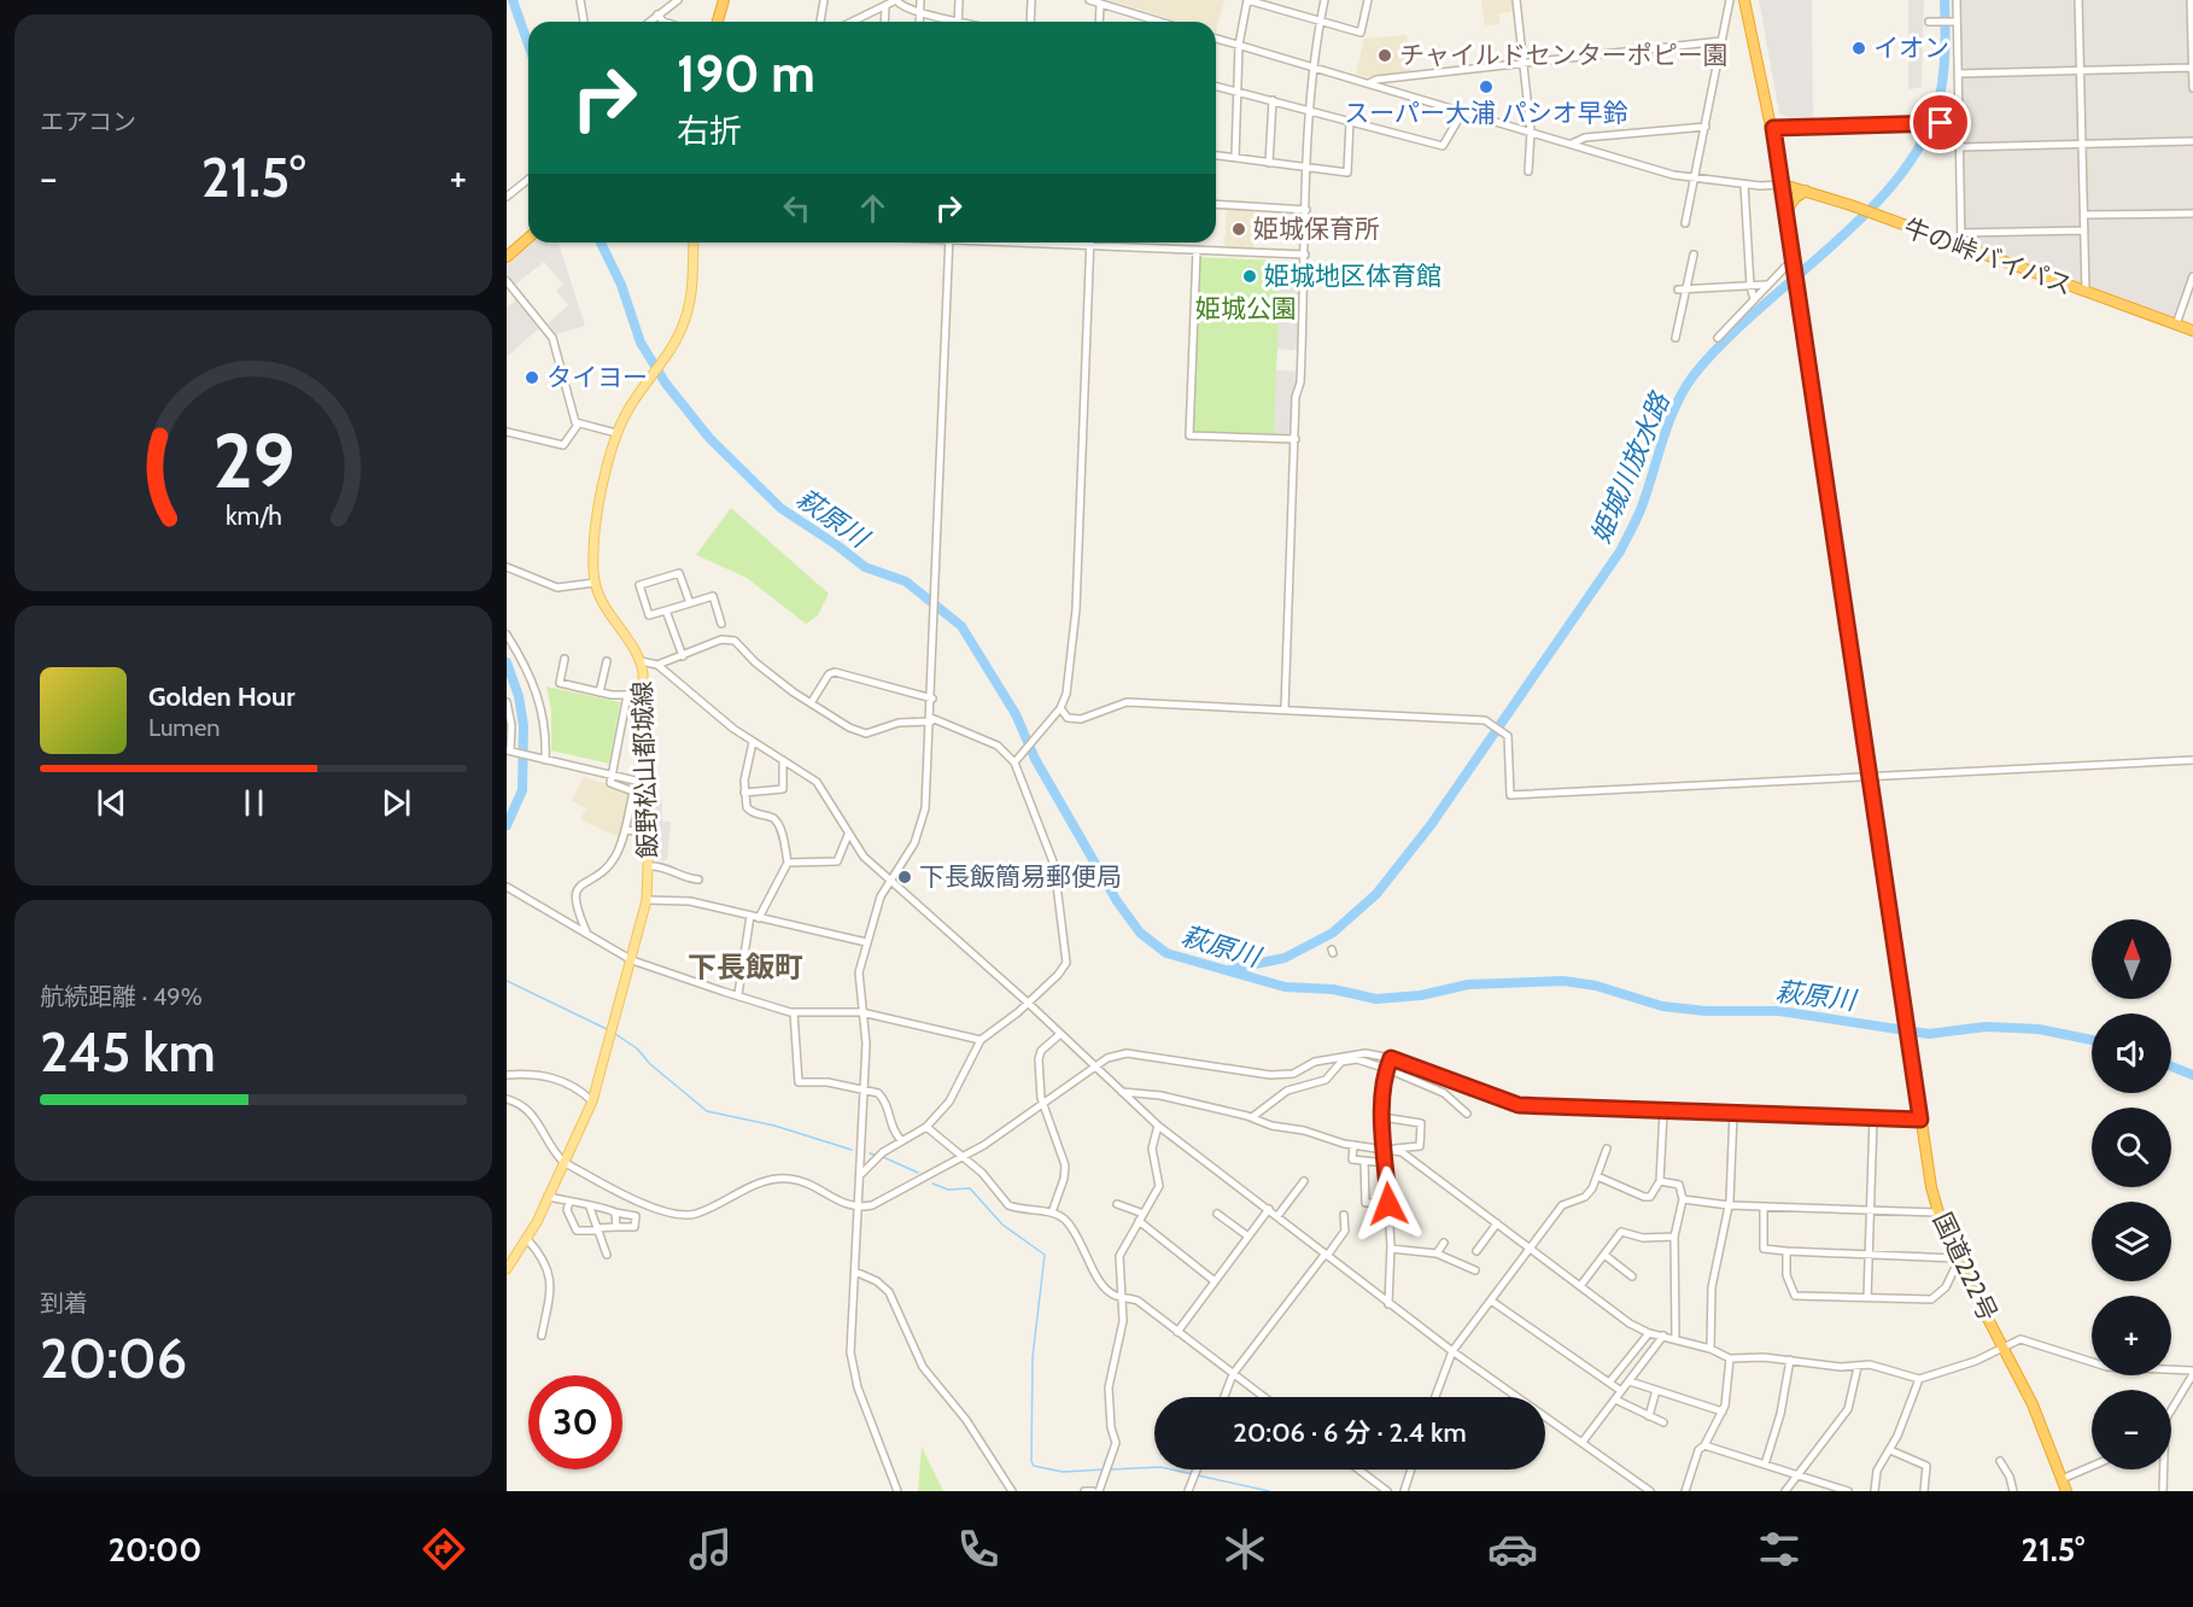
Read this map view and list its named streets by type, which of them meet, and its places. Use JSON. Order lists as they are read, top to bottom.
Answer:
{
  "streets": {
    "highway": ["牛の峠バイパス", "国道222号"],
    "main road": ["飯野松山都城線"]
  },
  "crossings": [
    ["牛の峠バイパス", "国道222号"]
  ],
  "districts": ["下長飯町"],
  "water": ["姫城川放水路", "萩原川"],
  "parks": ["姫城公園"],
  "places": [
    "イオン",
    "チャイルドセンターポピー園",
    "スーパー大浦 パシオ早鈴",
    "姫城保育所",
    "姫城地区体育館",
    "タイヨー",
    "下長飯簡易郵便局"
  ],
  "north": "top",
  "page": {
    "tile": [
      "エアコン",
      ["航続距離 · 49%", "245 km"],
      ["到着", "20:06"]
    ],
    "turn": ["190 m", "右折"],
    "heat": ["−", "21.5°", "+"],
    "song": ["Golden Hour", "Lumen"],
    "map_buttons": ["+", "−"],
    "limit": "30",
    "trip": "20:06 · 6 分 · 2.4 km",
    "tabs": ["20:00", "21.5°"],
    "gauge": ["29", "km/h"]
  }
}
